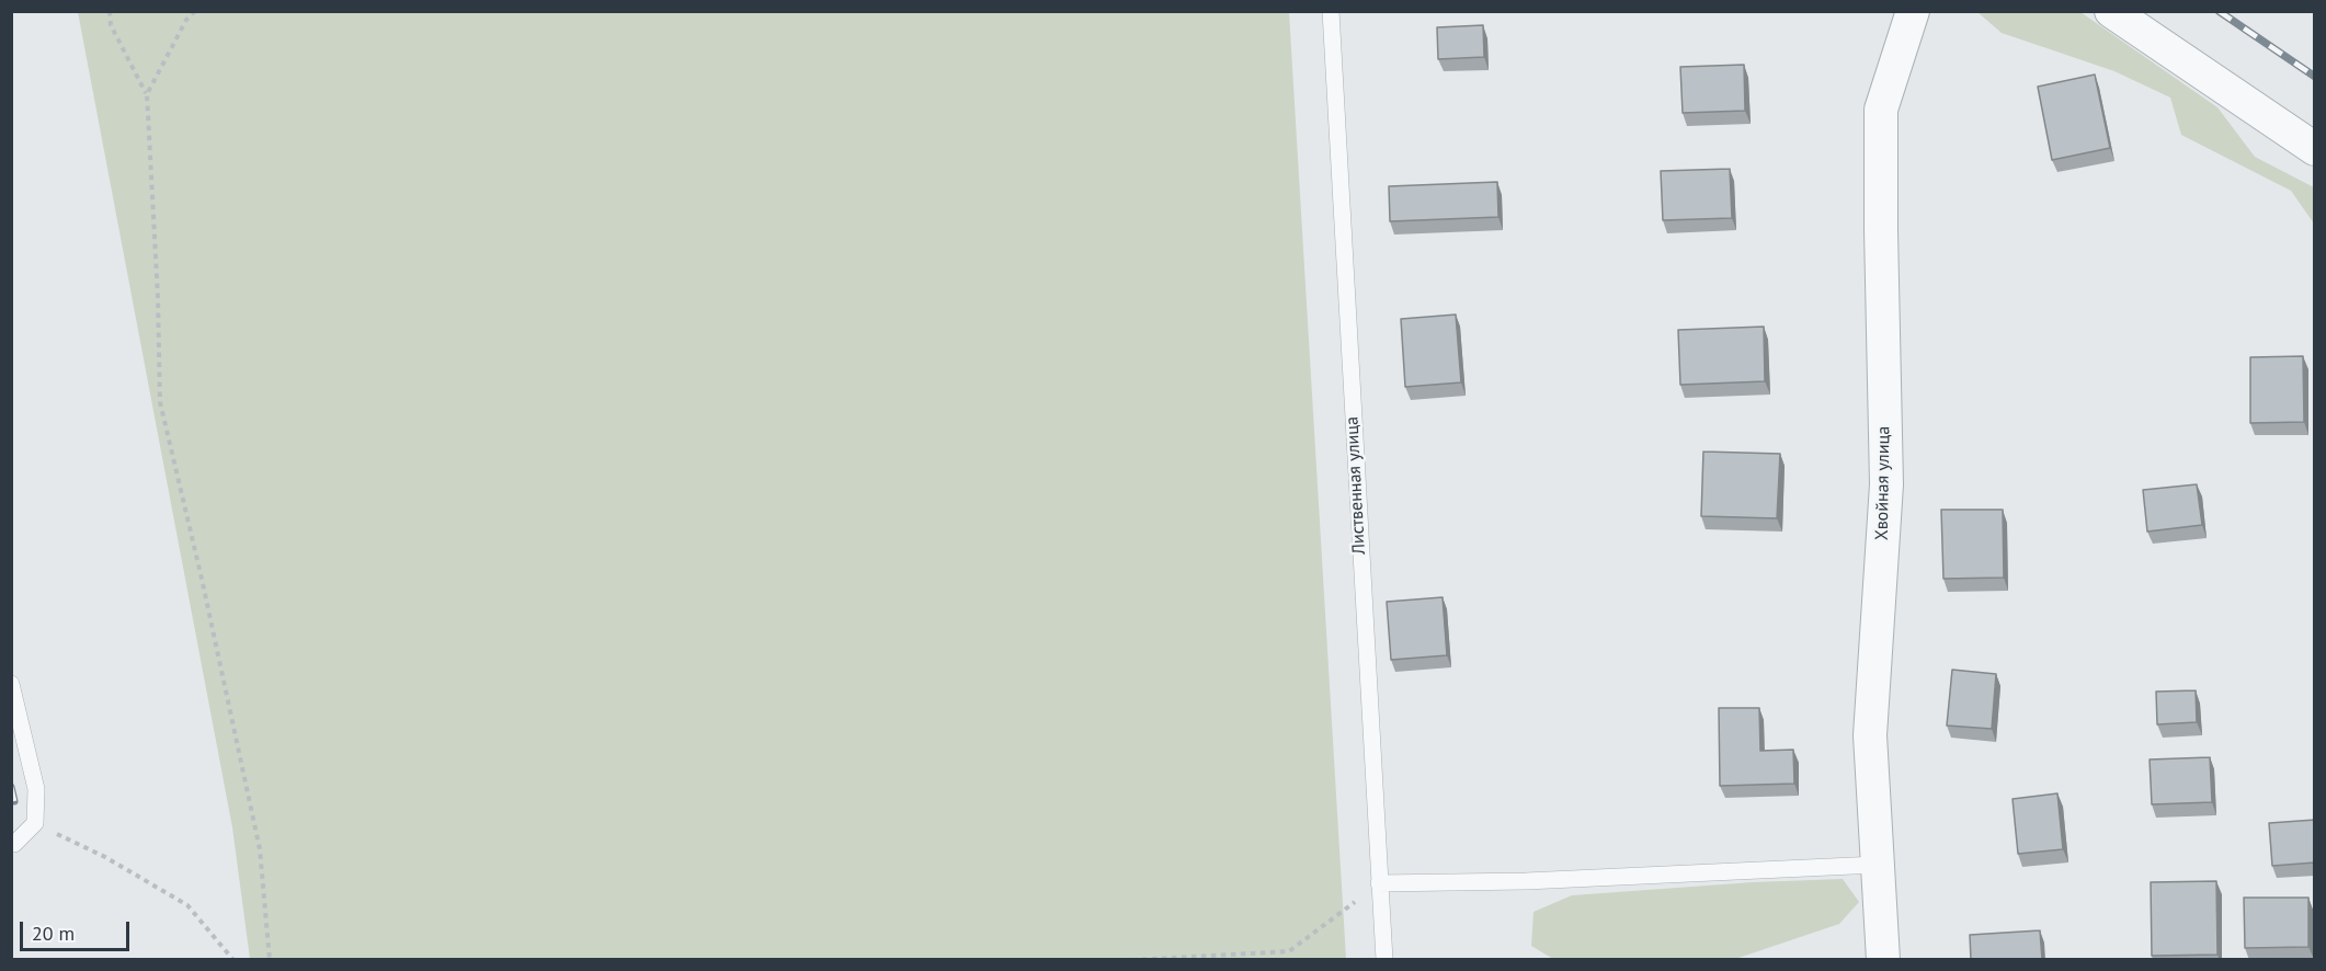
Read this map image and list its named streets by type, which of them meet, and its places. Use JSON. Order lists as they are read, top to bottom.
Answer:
{
  "streets": {
    "street": ["Хвойная улица"],
    "lane": ["Лиственная улица"]
  },
  "scale_bar": "20 m"
}
